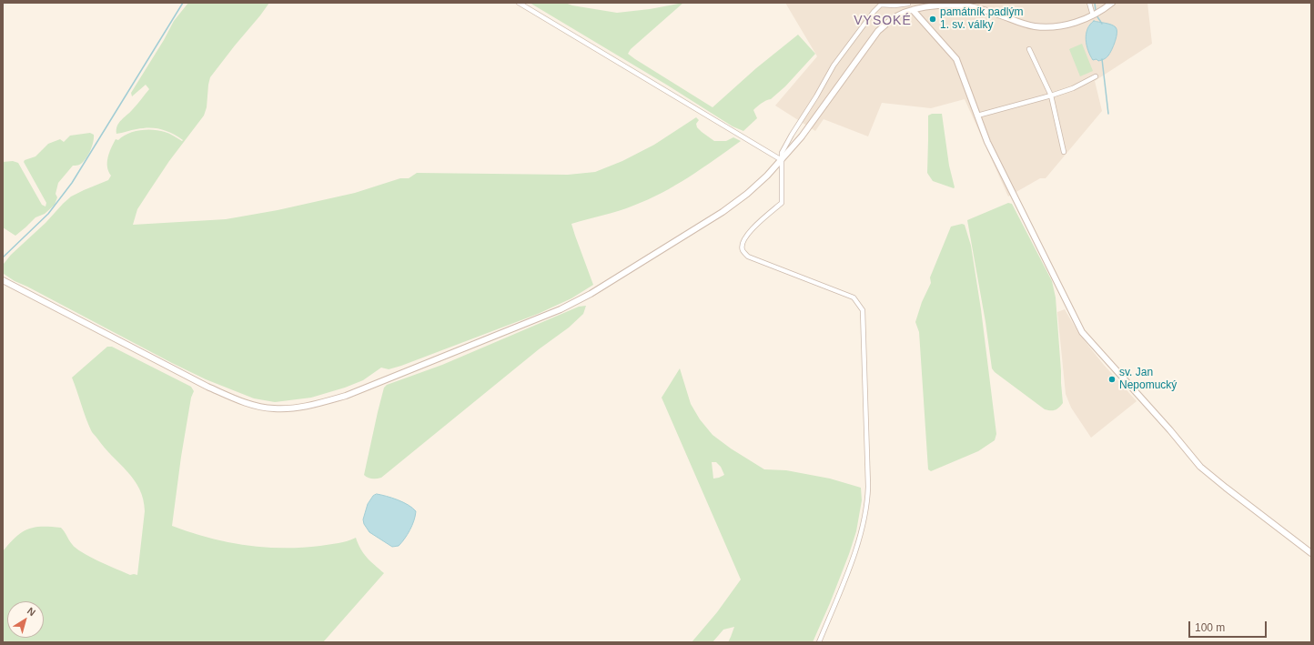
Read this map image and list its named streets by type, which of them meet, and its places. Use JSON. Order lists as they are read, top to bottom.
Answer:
{
  "districts": ["VYSOKÉ"],
  "places": ["památník padlým 1. sv. války", "sv. Jan Nepomucký"],
  "scale_bar": "100 m",
  "north": "top right"
}
